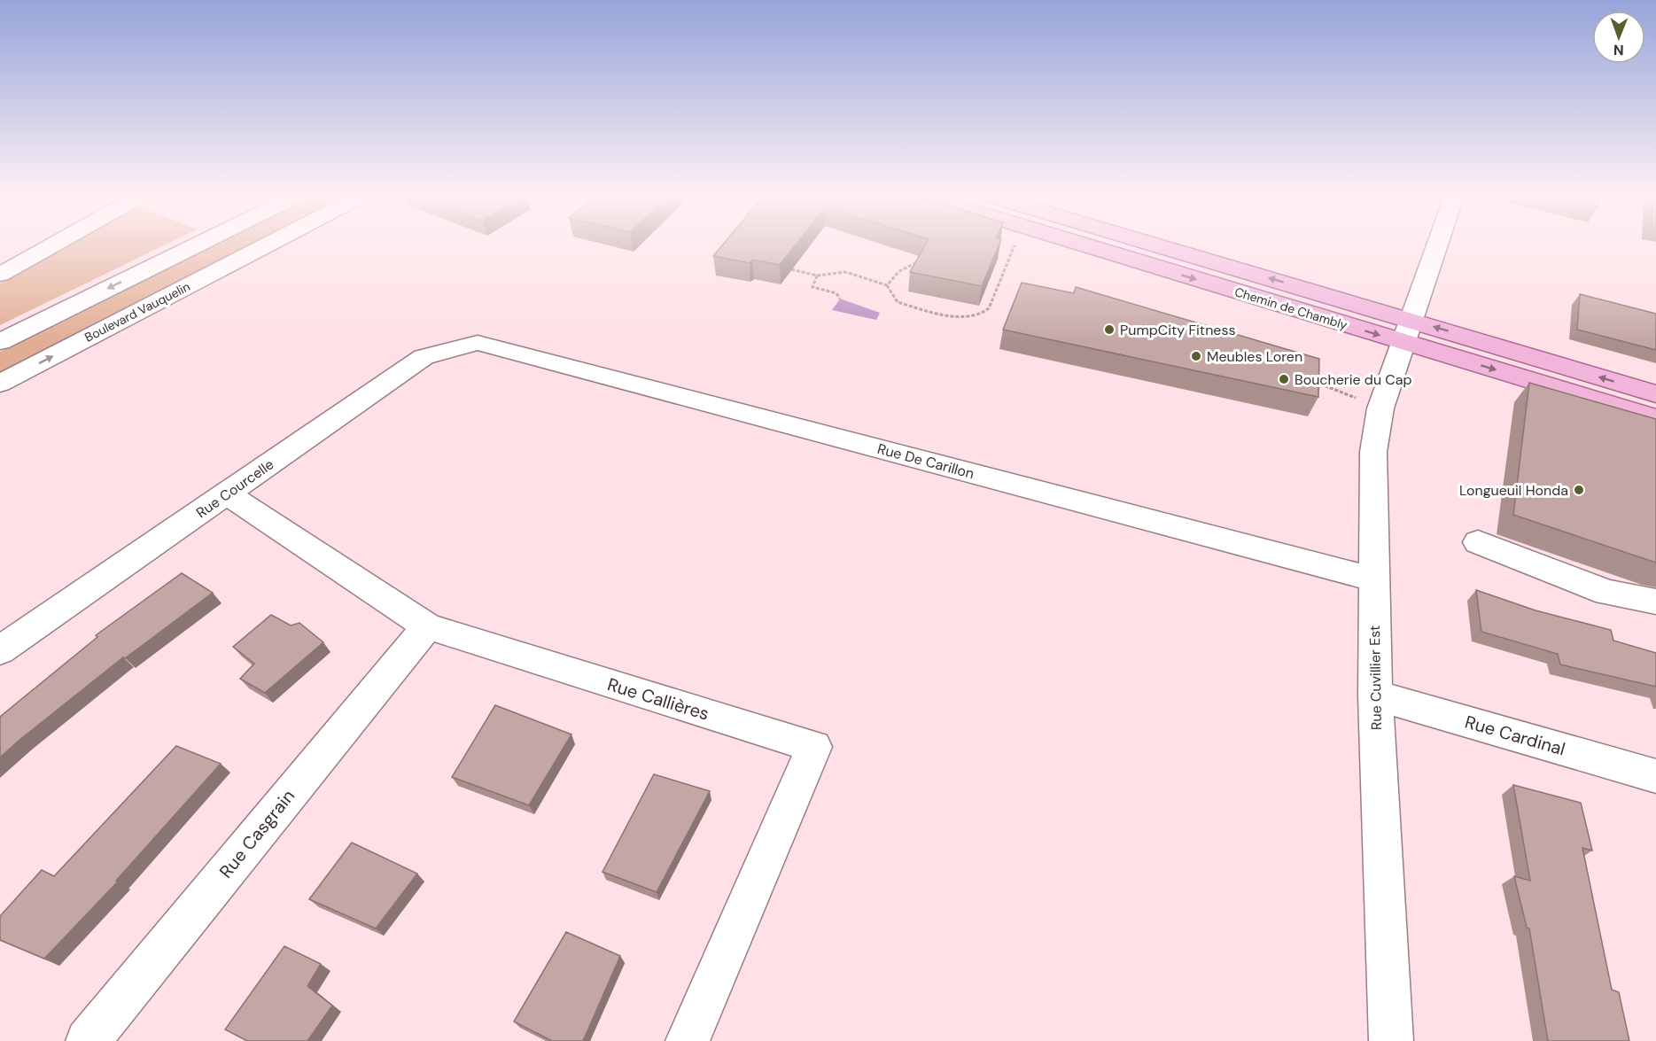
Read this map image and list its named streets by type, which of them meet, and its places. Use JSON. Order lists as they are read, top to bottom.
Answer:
{
  "streets": {
    "main road": ["Chemin de Chambly"],
    "street": [
      "Boulevard Vauquelin",
      "Rue De Carillon",
      "Rue Courcelle",
      "Rue Cuvillier Est",
      "Rue Callières",
      "Rue Cardinal",
      "Rue Casgrain"
    ]
  },
  "crossings": [
    ["Chemin de Chambly", "Rue Cuvillier Est"],
    ["Rue De Carillon", "Rue Courcelle"],
    ["Rue De Carillon", "Rue Cuvillier Est"],
    ["Rue Courcelle", "Rue Callières"],
    ["Rue Cuvillier Est", "Rue Cardinal"],
    ["Rue Callières", "Rue Casgrain"]
  ],
  "places": [
    "PumpCity Fitness",
    "Meubles Loren",
    "Boucherie du Cap",
    "Longueuil Honda"
  ],
  "north": "bottom"
}
